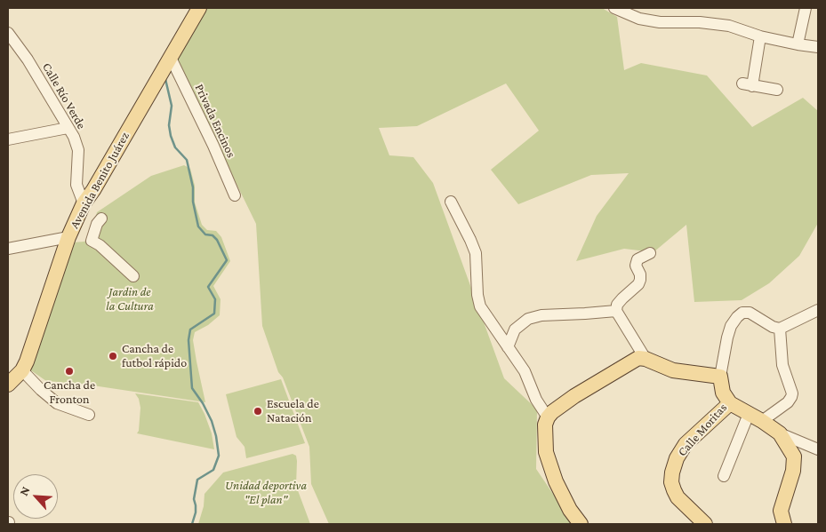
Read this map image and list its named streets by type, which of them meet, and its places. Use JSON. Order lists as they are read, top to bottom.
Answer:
{
  "streets": {
    "main road": ["Avenida Benito Juárez", "Calle Moritas"],
    "street": ["Calle Río Verde", "Privada Encinos"]
  },
  "crossings": [
    ["Calle Río Verde", "Avenida Benito Juárez"],
    ["Privada Encinos", "Avenida Benito Juárez"]
  ],
  "parks": ["Jardin de la Cultura", "Unidad deportiva \"El plan\""],
  "places": ["Cancha de futbol rápido", "Cancha de Fronton", "Escuela de Natación"],
  "north": "top left"
}
